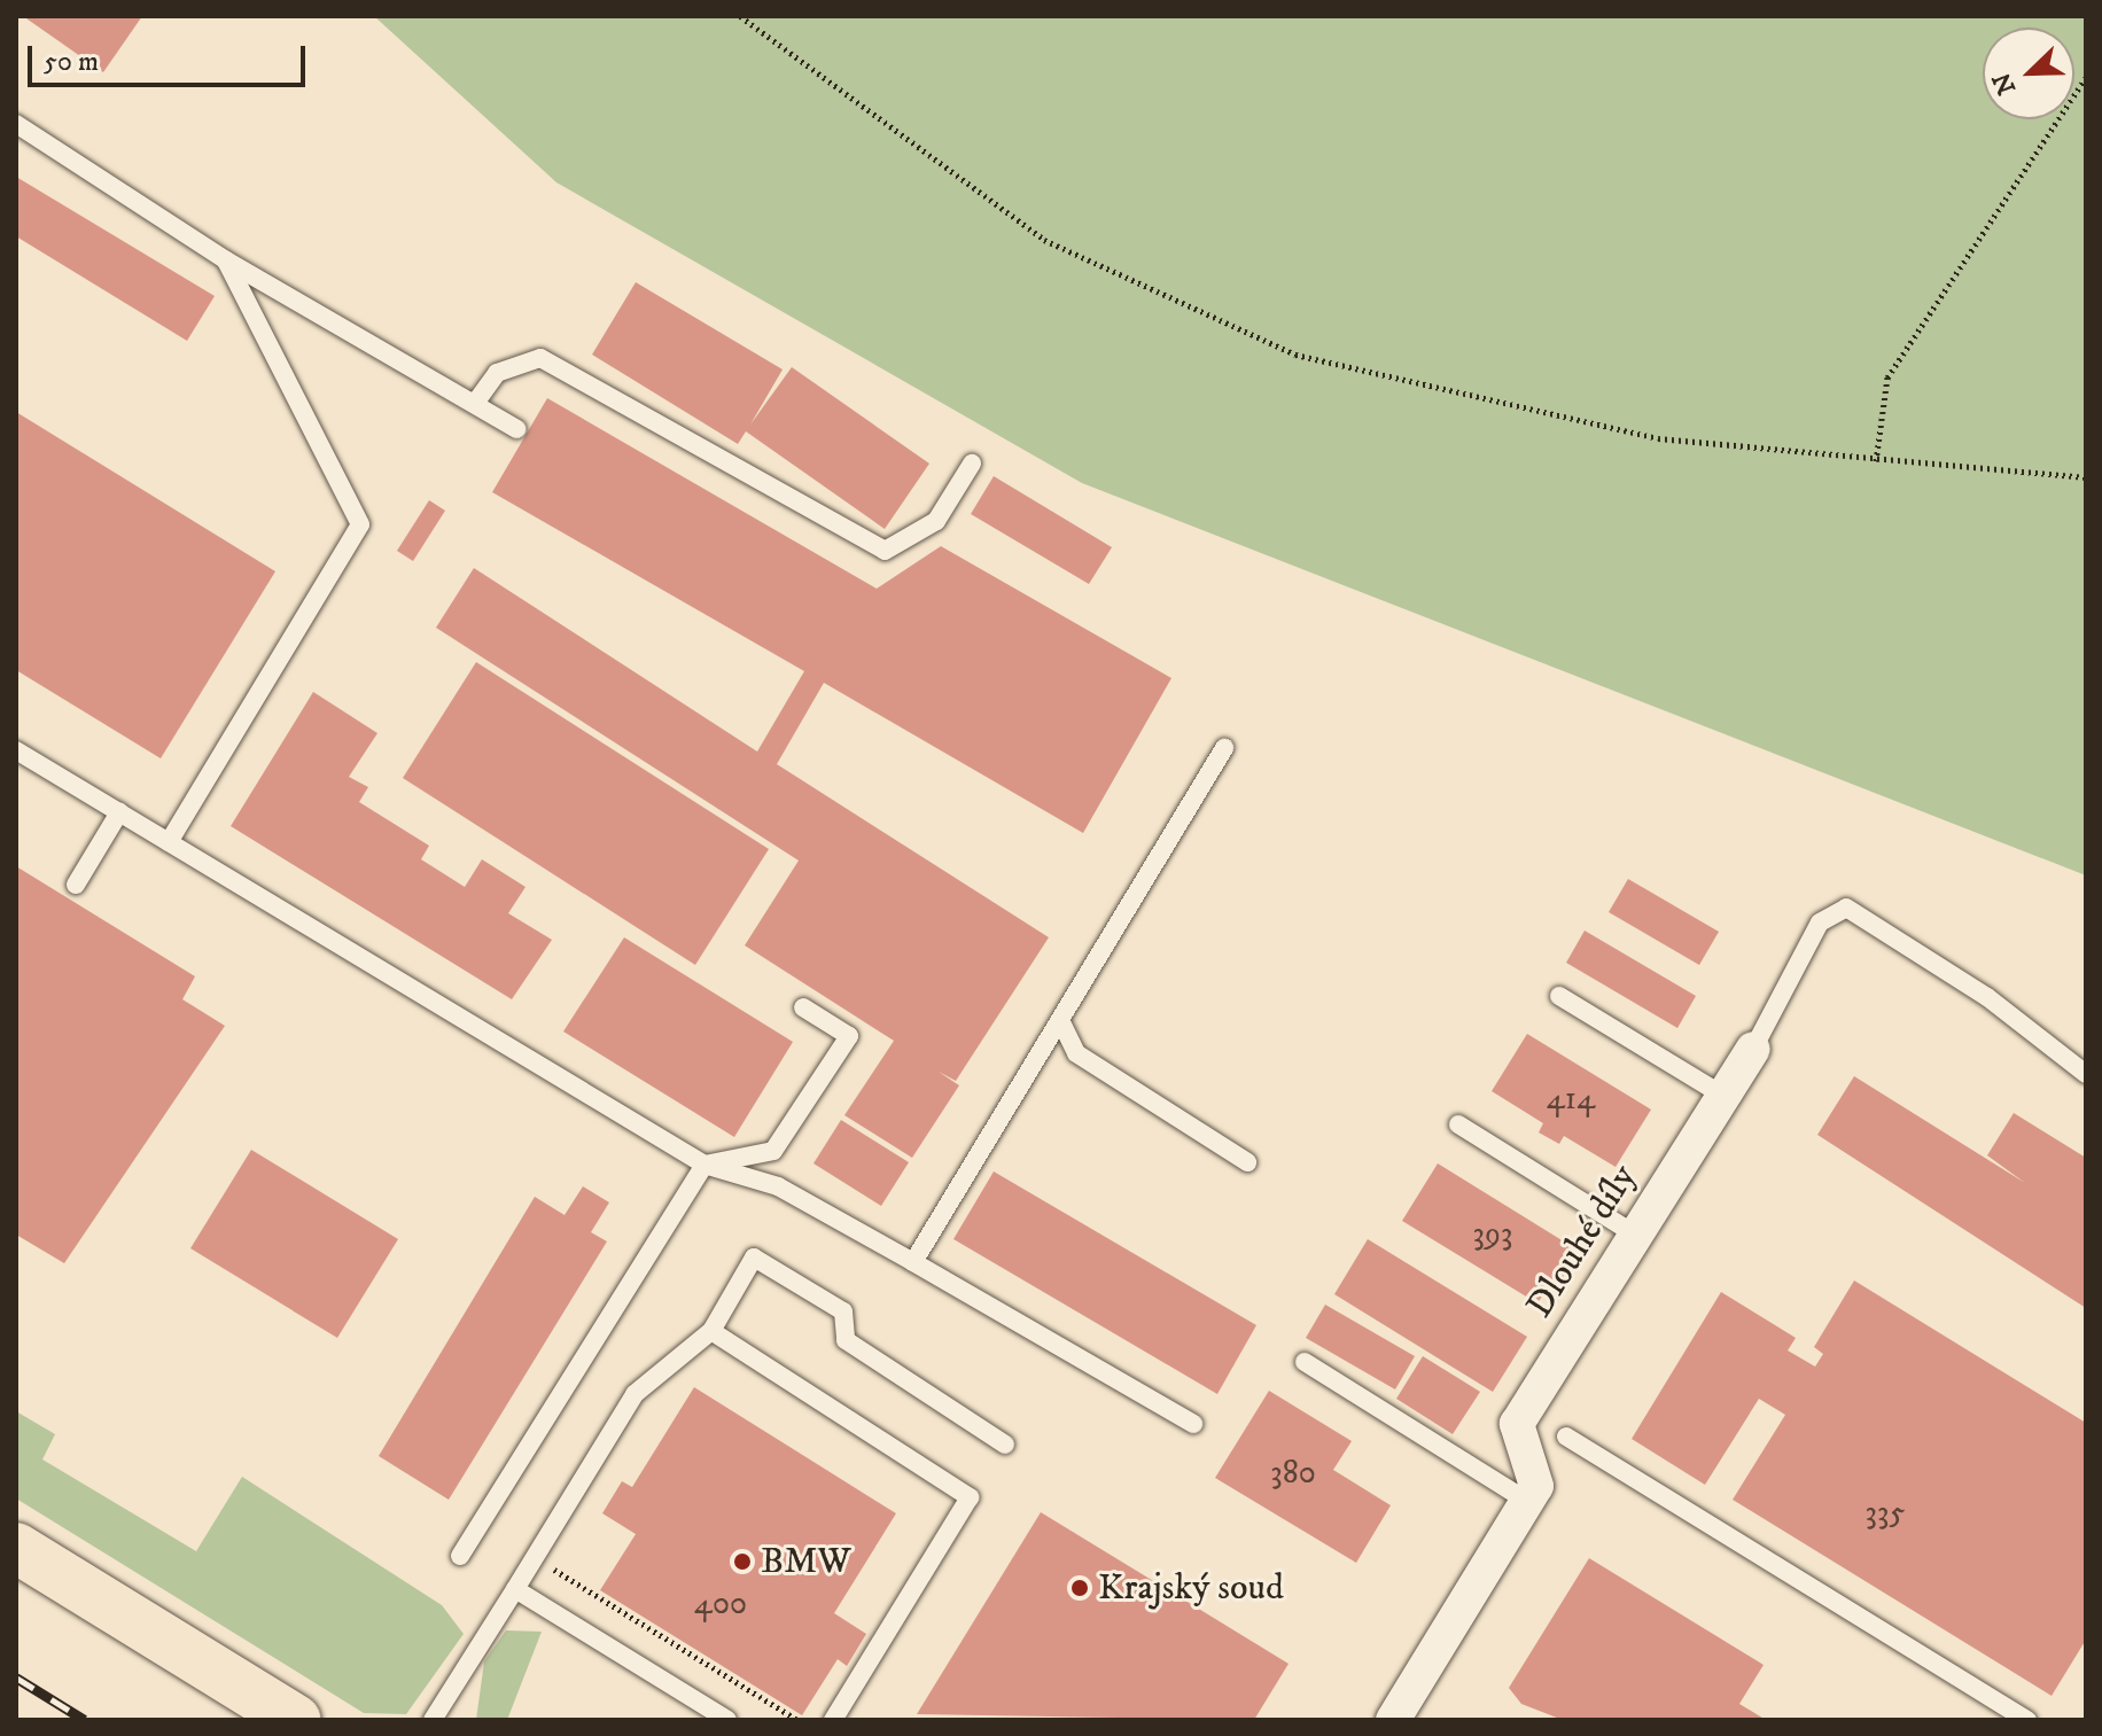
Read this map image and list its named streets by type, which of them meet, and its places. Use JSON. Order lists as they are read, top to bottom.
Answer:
{
  "streets": {
    "street": ["Dlouhé díly"]
  },
  "places": ["BMW", "Krajský soud"],
  "house_numbers": [
    "414",
    "393",
    "380",
    "335",
    "400"
  ],
  "scale_bar": "50 m",
  "north": "bottom left"
}
